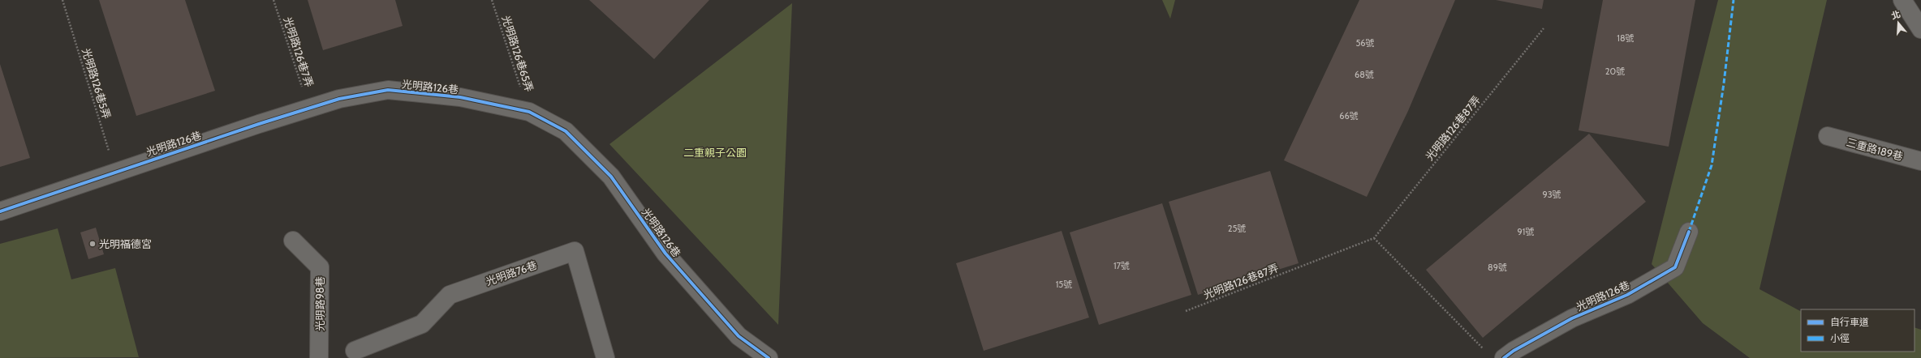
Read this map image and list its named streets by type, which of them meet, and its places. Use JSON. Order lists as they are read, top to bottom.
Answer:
{
  "streets": {
    "street": [
      "光明路126巷",
      "三重路189巷",
      "光明路76巷",
      "光明路98巷"
    ],
    "path": [
      "光明路126巷7弄",
      "光明路126巷65弄",
      "光明路126巷5弄",
      "光明路126巷87弄"
    ]
  },
  "crossings": [
    ["光明路126巷7弄", "光明路126巷"],
    ["光明路126巷65弄", "光明路126巷"],
    ["光明路126巷5弄", "光明路126巷"]
  ],
  "parks": ["二重親子公園"],
  "places": ["光明福德宮"],
  "house_numbers": [
    "18號",
    "56號",
    "20號",
    "68號",
    "66號",
    "93號",
    "25號",
    "91號",
    "17號",
    "89號",
    "15號"
  ],
  "legend": ["自行車道", "小徑"],
  "north": "top"
}
